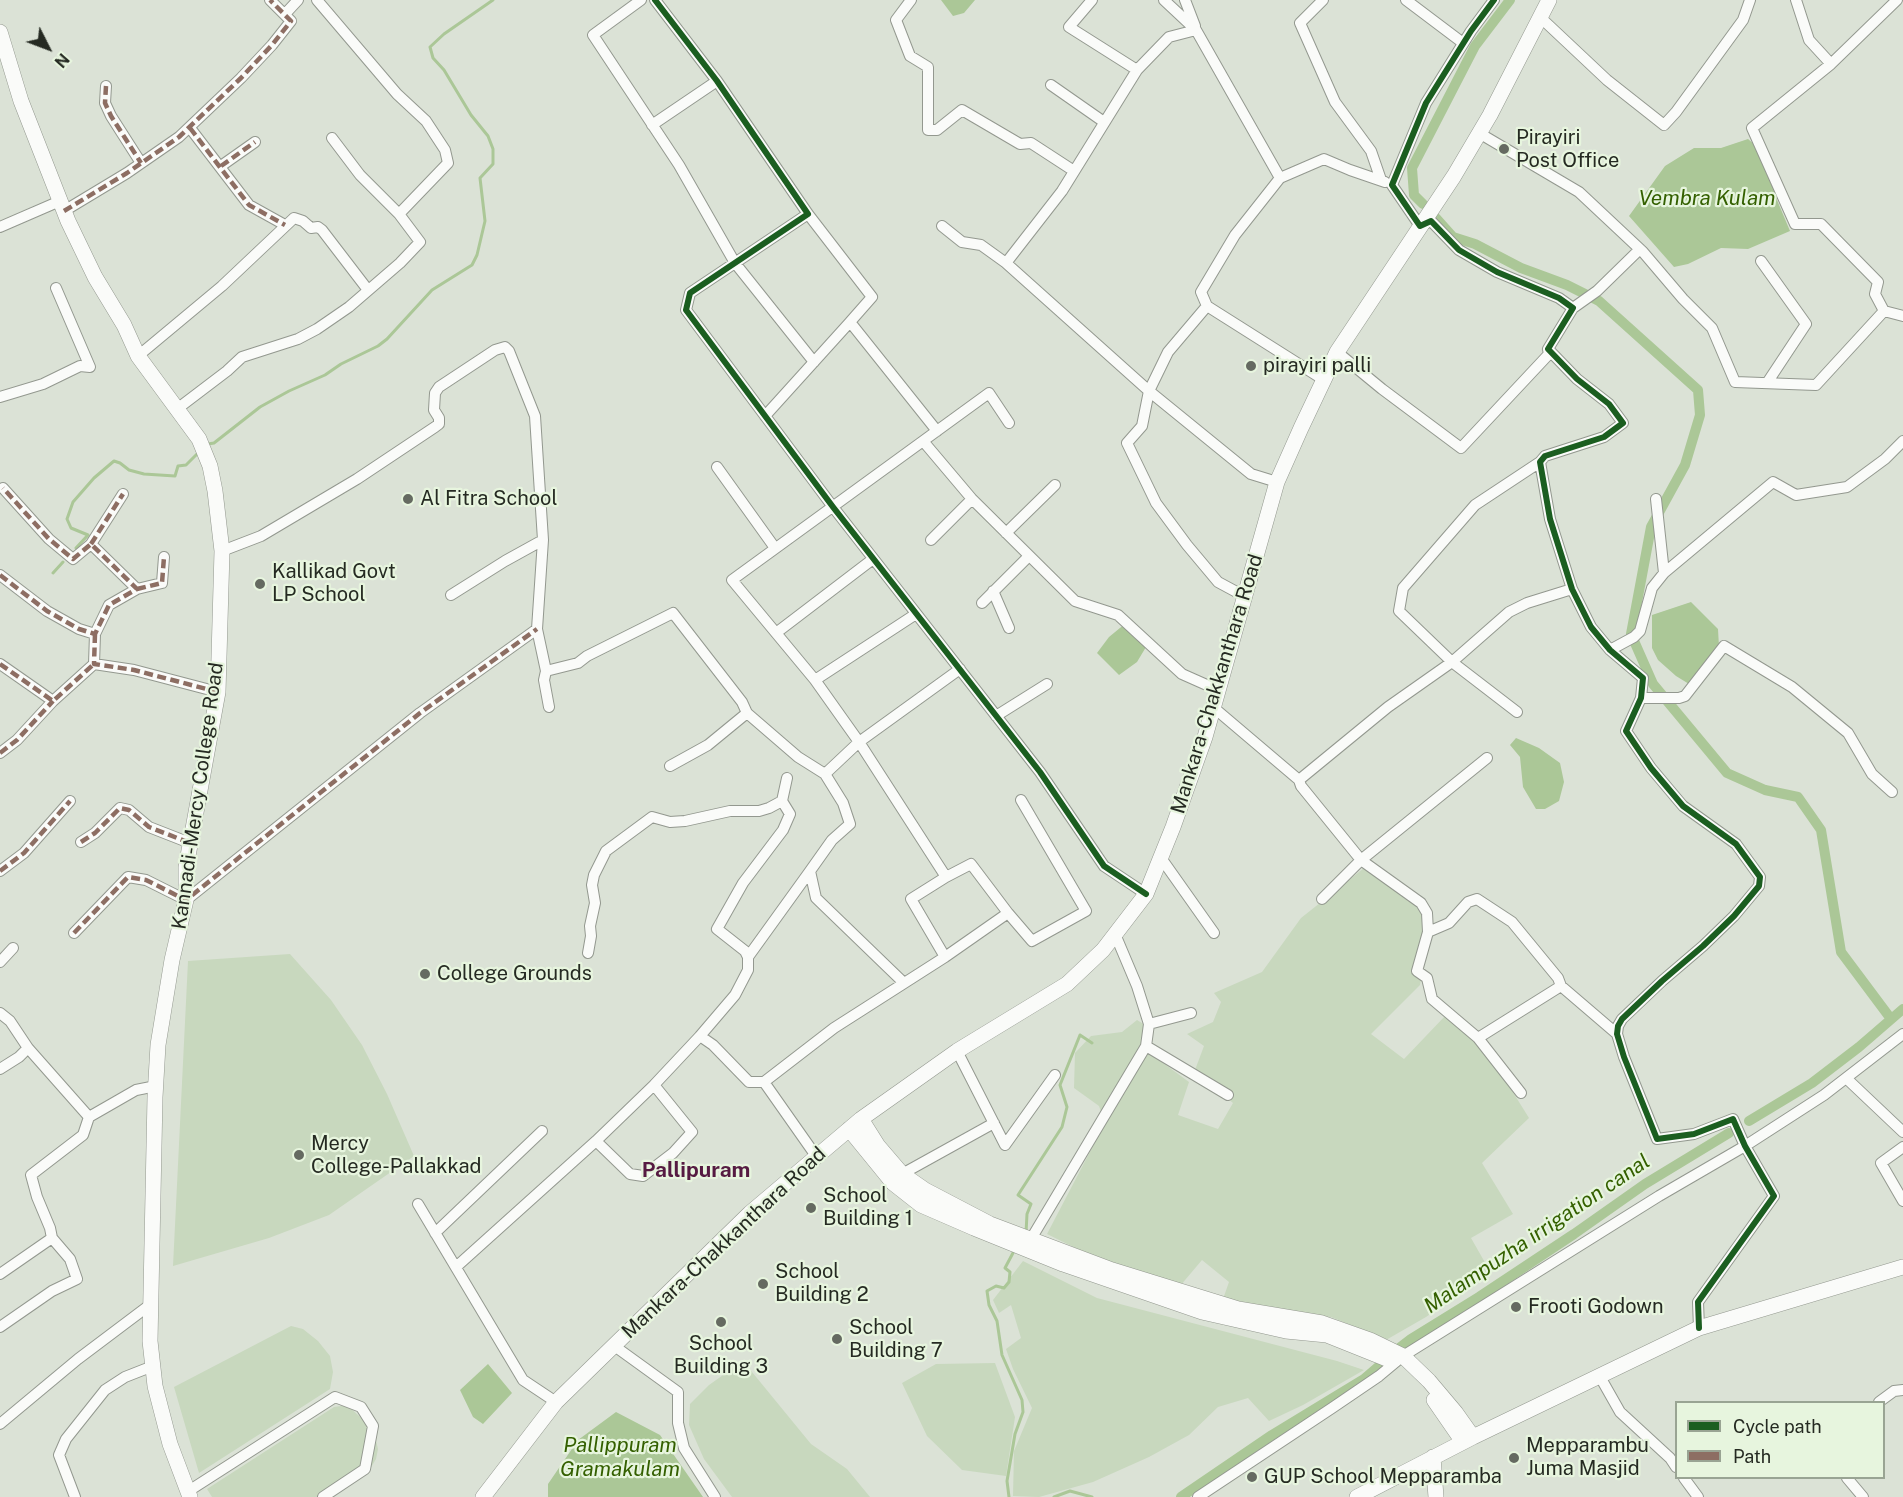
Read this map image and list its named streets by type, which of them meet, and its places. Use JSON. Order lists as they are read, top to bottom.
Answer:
{
  "streets": {
    "main road": ["Mankara-Chakkanthara Road", "Kannadi-Mercy College Road"]
  },
  "districts": ["Pallipuram"],
  "water": ["Vembra Kulam", "Malampuzha irrigation canal", "Pallippuram Gramakulam"],
  "places": [
    "Pirayiri Post Office",
    "pirayiri palli",
    "Al Fitra School",
    "Kallikad Govt LP School",
    "College Grounds",
    "Mercy College-Pallakkad",
    "School Building 1",
    "School Building 2",
    "Frooti Godown",
    "School Building 3",
    "School Building 7",
    "Mepparambu Juma Masjid",
    "GUP School Mepparamba"
  ],
  "legend": ["Cycle path", "Path"],
  "north": "bottom right"
}
